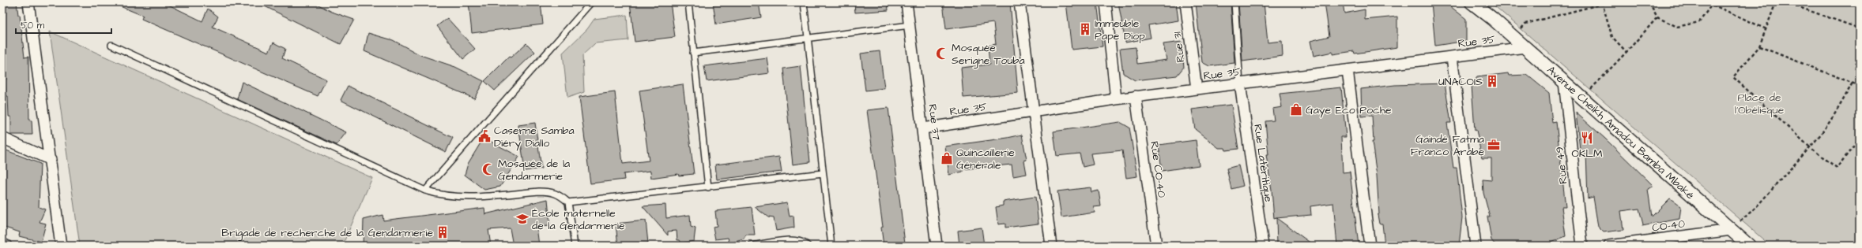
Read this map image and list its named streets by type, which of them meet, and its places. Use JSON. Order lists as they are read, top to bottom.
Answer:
{
  "streets": {
    "street": [
      "Rue 35",
      "Rue 31",
      "Rue 37",
      "Avenue Cheikh Amadou Bamba Mbaké",
      "Rue Latéritique",
      "Rue 49",
      "Rue CO-40",
      "CO-40"
    ]
  },
  "crossings": [
    ["Rue 35", "Rue 31"],
    ["Rue 35", "Rue 37"],
    ["Rue 35", "Avenue Cheikh Amadou Bamba Mbaké"],
    ["Rue 35", "Rue Latéritique"],
    ["Rue 35", "Rue CO-40"],
    ["Avenue Cheikh Amadou Bamba Mbaké", "Rue 49"],
    ["Avenue Cheikh Amadou Bamba Mbaké", "CO-40"]
  ],
  "parks": ["Place de l'Obélisque"],
  "places": {
    "building": ["Immeuble Pape Diop", "UNACOIS", "Brigade de recherche de la Gendarmerie"],
    "mosque": ["Mosquée Serigne Touba", "Mosquée de la Gendarmerie"],
    "shop": ["Gaye Eco Poche", "Quincaillerie Générale"],
    "public building": ["Caserne Samba Diéry Diallo"],
    "restaurant": ["OKLM"],
    "office": ["Gaindé Fatma Franco Arabe"],
    "school or university": ["École maternelle de la Gendarmerie"]
  },
  "scale_bar": "50 m"
}
